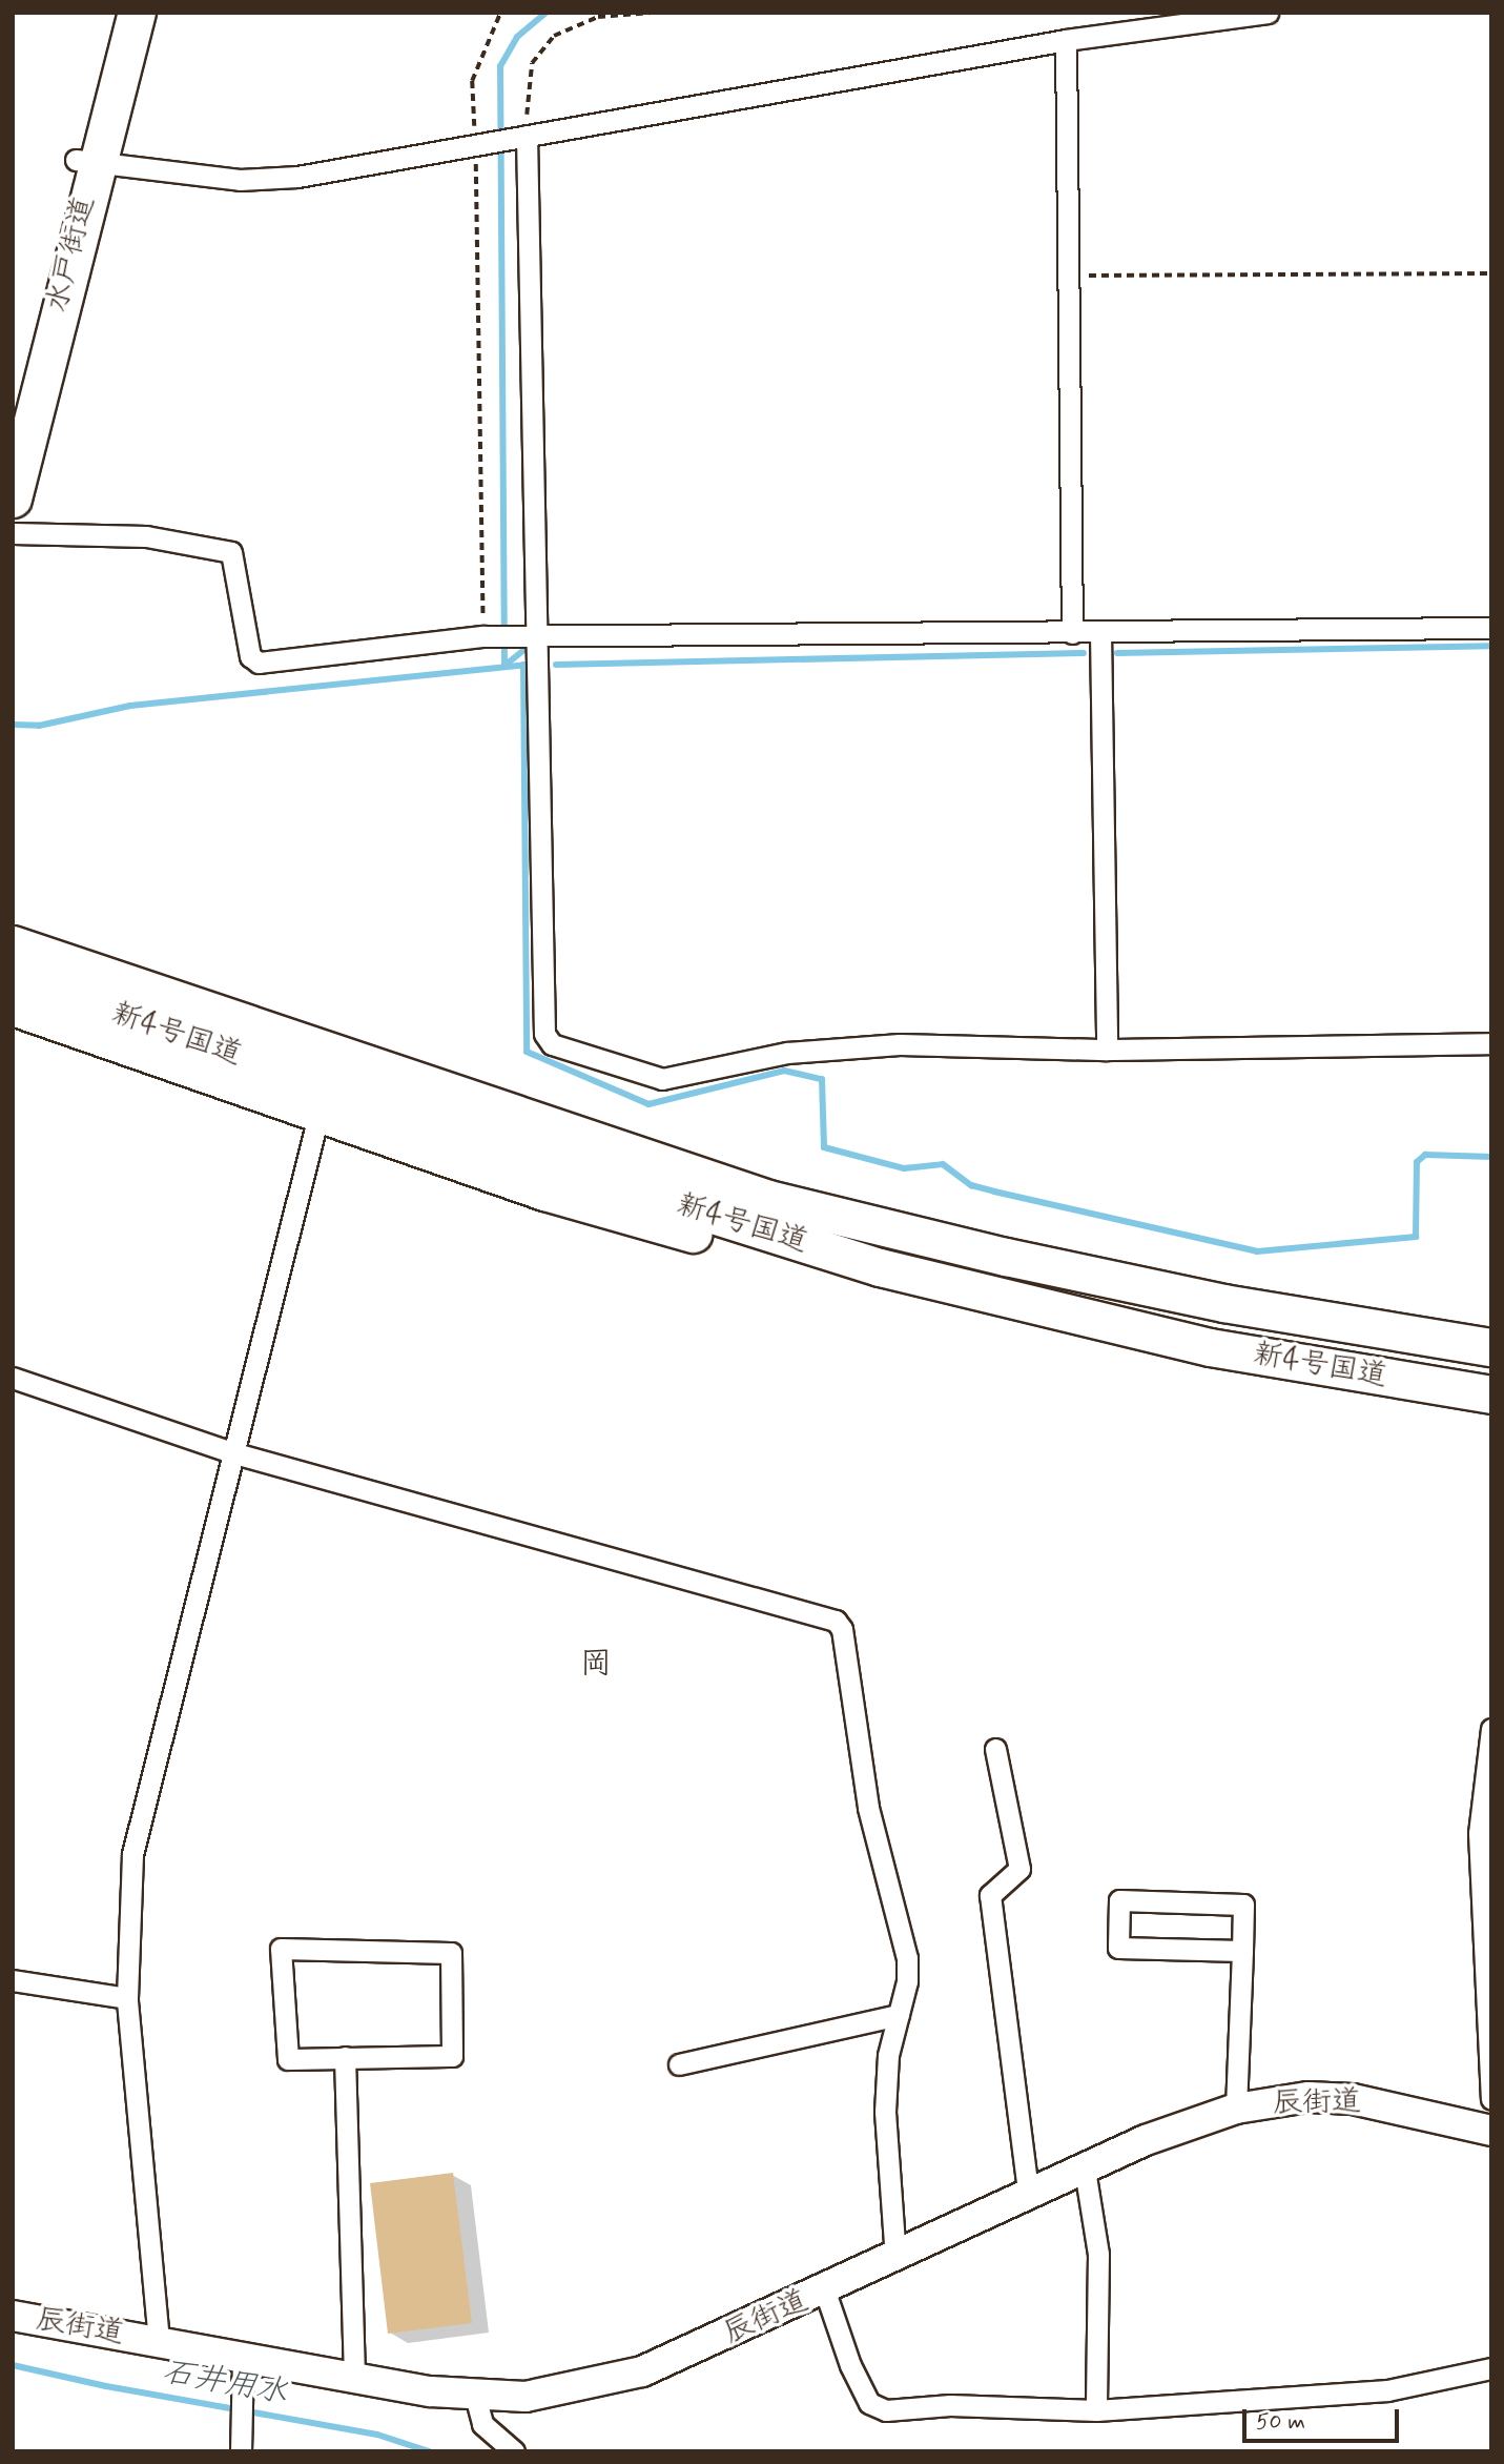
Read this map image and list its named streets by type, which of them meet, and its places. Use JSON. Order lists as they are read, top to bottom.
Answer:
{
  "streets": {
    "highway": ["水戸街道", "新4号国道"],
    "main road": ["辰街道"]
  },
  "districts": ["岡"],
  "water": ["石井用水"],
  "scale_bar": "50 m"
}
